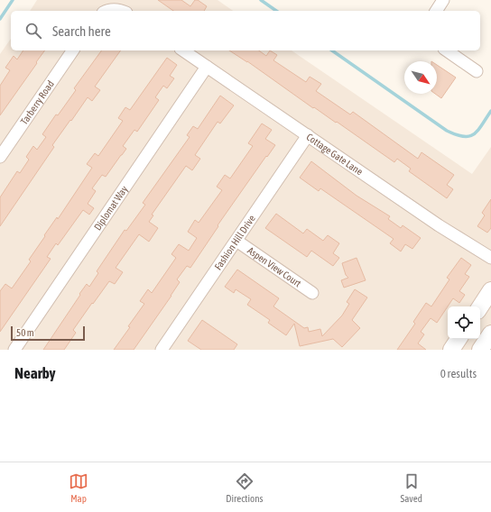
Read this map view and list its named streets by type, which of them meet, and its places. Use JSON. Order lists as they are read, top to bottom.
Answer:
{
  "streets": {
    "street": [
      "Tarberry Road",
      "Cottage Gate Lane",
      "Diplomat Way",
      "Fashion Hill Drive",
      "Aspen View Court"
    ]
  },
  "crossings": [
    ["Cottage Gate Lane", "Diplomat Way"],
    ["Cottage Gate Lane", "Fashion Hill Drive"],
    ["Fashion Hill Drive", "Aspen View Court"]
  ],
  "scale_bar": "50 m",
  "north": "bottom right",
  "page": {
    "search": "Search here",
    "scale": "50 m",
    "heading": ["Nearby", "0 results"],
    "nav": ["Map", "Directions", "Saved"]
  }
}
